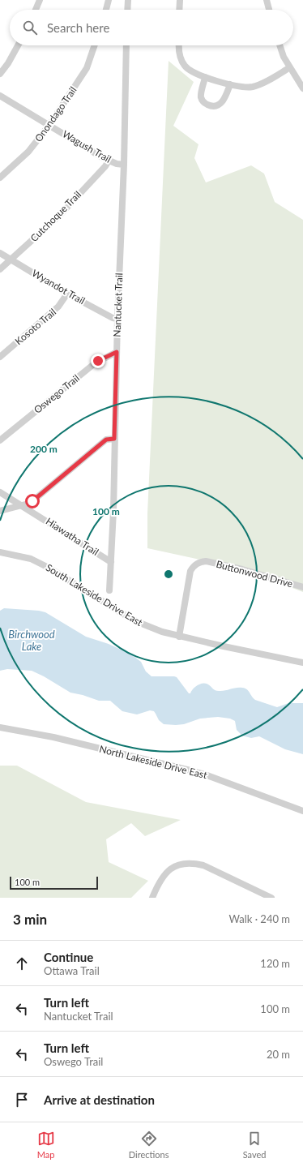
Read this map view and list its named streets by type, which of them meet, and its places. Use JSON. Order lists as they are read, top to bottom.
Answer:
{
  "streets": {
    "street": [
      "Onondago Trail",
      "Wagush Trail",
      "Cutchoque Trail",
      "Wyandot Trail",
      "Nantucket Trail",
      "Kosoto Trail",
      "Oswego Trail",
      "Hiawatha Trail",
      "Buttonwood Drive",
      "South Lakeside Drive East",
      "North Lakeside Drive East"
    ]
  },
  "crossings": [
    ["Onondago Trail", "Wagush Trail"],
    ["Wagush Trail", "Cutchoque Trail"],
    ["Wagush Trail", "Nantucket Trail"],
    ["Cutchoque Trail", "Wyandot Trail"],
    ["Wyandot Trail", "Nantucket Trail"],
    ["Wyandot Trail", "Kosoto Trail"],
    ["Nantucket Trail", "Oswego Trail"],
    ["Nantucket Trail", "Hiawatha Trail"],
    ["Buttonwood Drive", "South Lakeside Drive East"]
  ],
  "water": ["Birchwood Lake"],
  "scale_bar": "100 m",
  "page": {
    "search": "Search here",
    "scale": "100 m",
    "heading": ["3 min", "Walk · 240 m"],
    "list": [
      ["Continue", "Ottawa Trail", "120 m"],
      ["Turn left", "Nantucket Trail", "100 m"],
      ["Turn left", "Oswego Trail", "20 m"],
      "Arrive at destination"
    ],
    "nav": ["Map", "Directions", "Saved"]
  },
  "rings": ["200 m", "100 m"]
}
